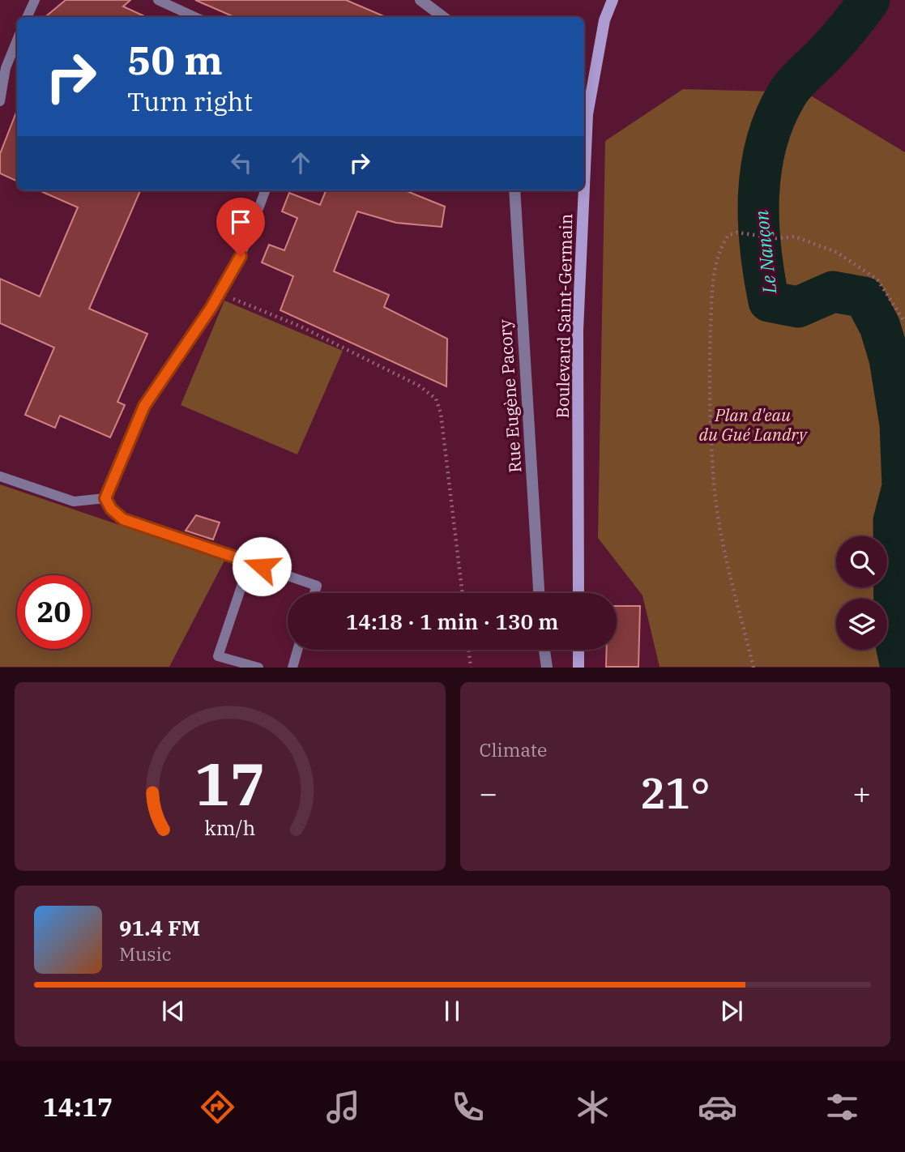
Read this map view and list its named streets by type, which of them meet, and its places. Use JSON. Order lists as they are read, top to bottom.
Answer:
{
  "streets": {
    "main road": ["Boulevard Saint-Germain"],
    "street": ["Rue Eugène Pacory"]
  },
  "water": ["Le Nançon"],
  "parks": ["Plan d'eau du Gué Landry"],
  "page": {
    "turn": ["50 m", "Turn right"],
    "limit": "20",
    "trip": "14:18 · 1 min · 130 m",
    "tile": "Climate",
    "heat": ["−", "21°", "+"],
    "song": ["91.4 FM", "Music"],
    "tabs": "14:17",
    "gauge": ["17", "km/h"]
  }
}
